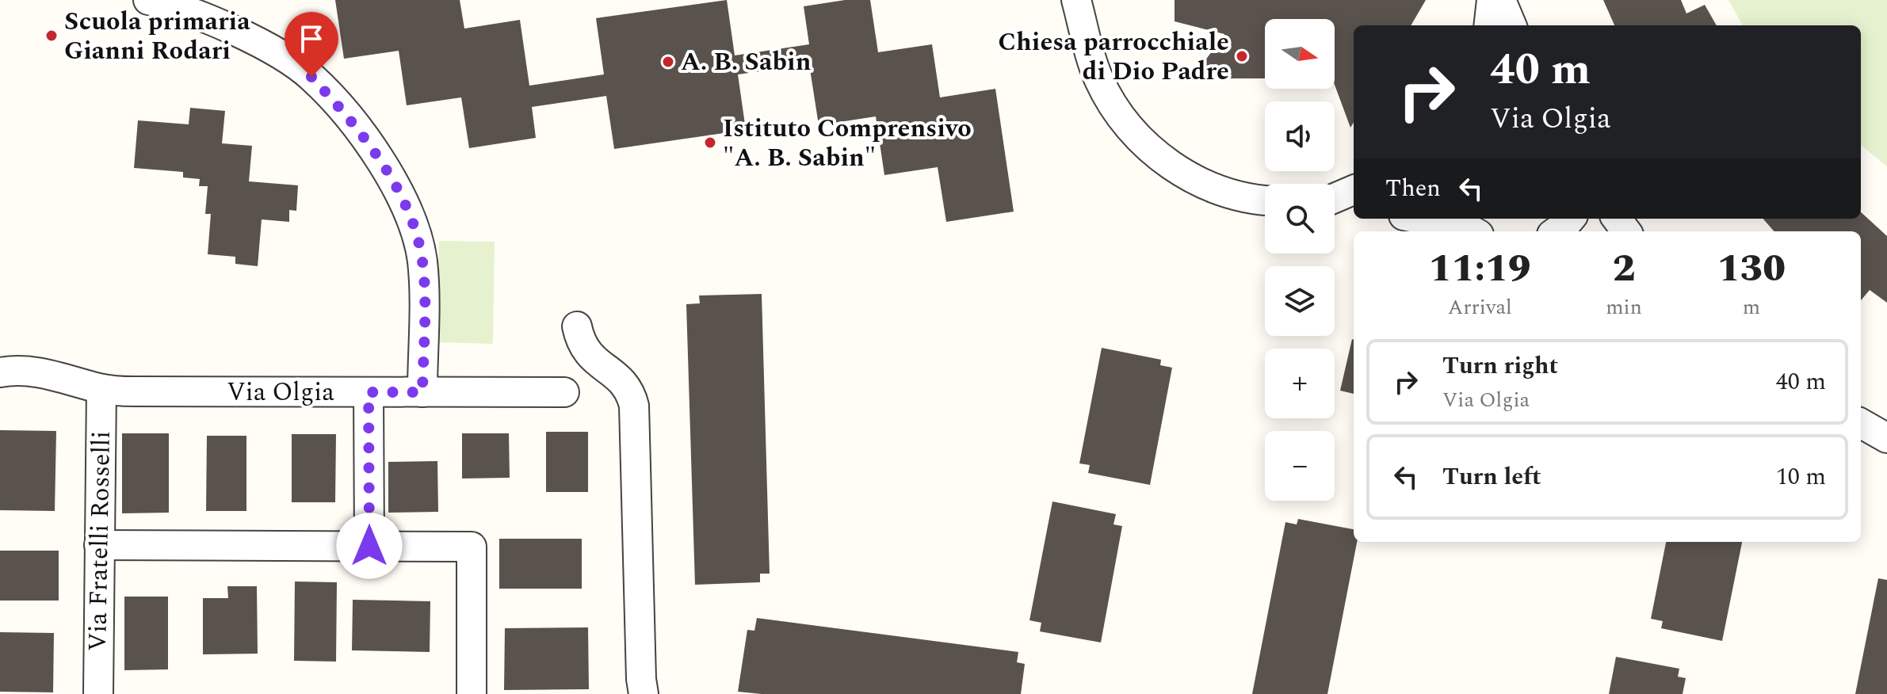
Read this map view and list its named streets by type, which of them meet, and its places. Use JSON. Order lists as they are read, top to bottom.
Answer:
{
  "streets": {
    "street": ["Via Olgia", "Via Fratelli Rosselli"]
  },
  "crossings": [
    ["Via Olgia", "Via Fratelli Rosselli"]
  ],
  "places": [
    "Scuola primaria Gianni Rodari",
    "Chiesa parrocchiale di Dio Padre",
    "A. B. Sabin",
    "Istituto Comprensivo \"A. B. Sabin\""
  ],
  "north": "right",
  "page": {
    "map_buttons": ["+", "−"],
    "turn": ["40 m", "Via Olgia"],
    "then": "Then",
    "eta": [
      "11:19",
      "Arrival",
      "2",
      "min",
      "130",
      "m"
    ],
    "list": [
      {
        "name": "Turn right",
        "note": "Via Olgia",
        "value": "40 m"
      },
      {
        "name": "Turn left",
        "value": "10 m"
      }
    ]
  }
}
